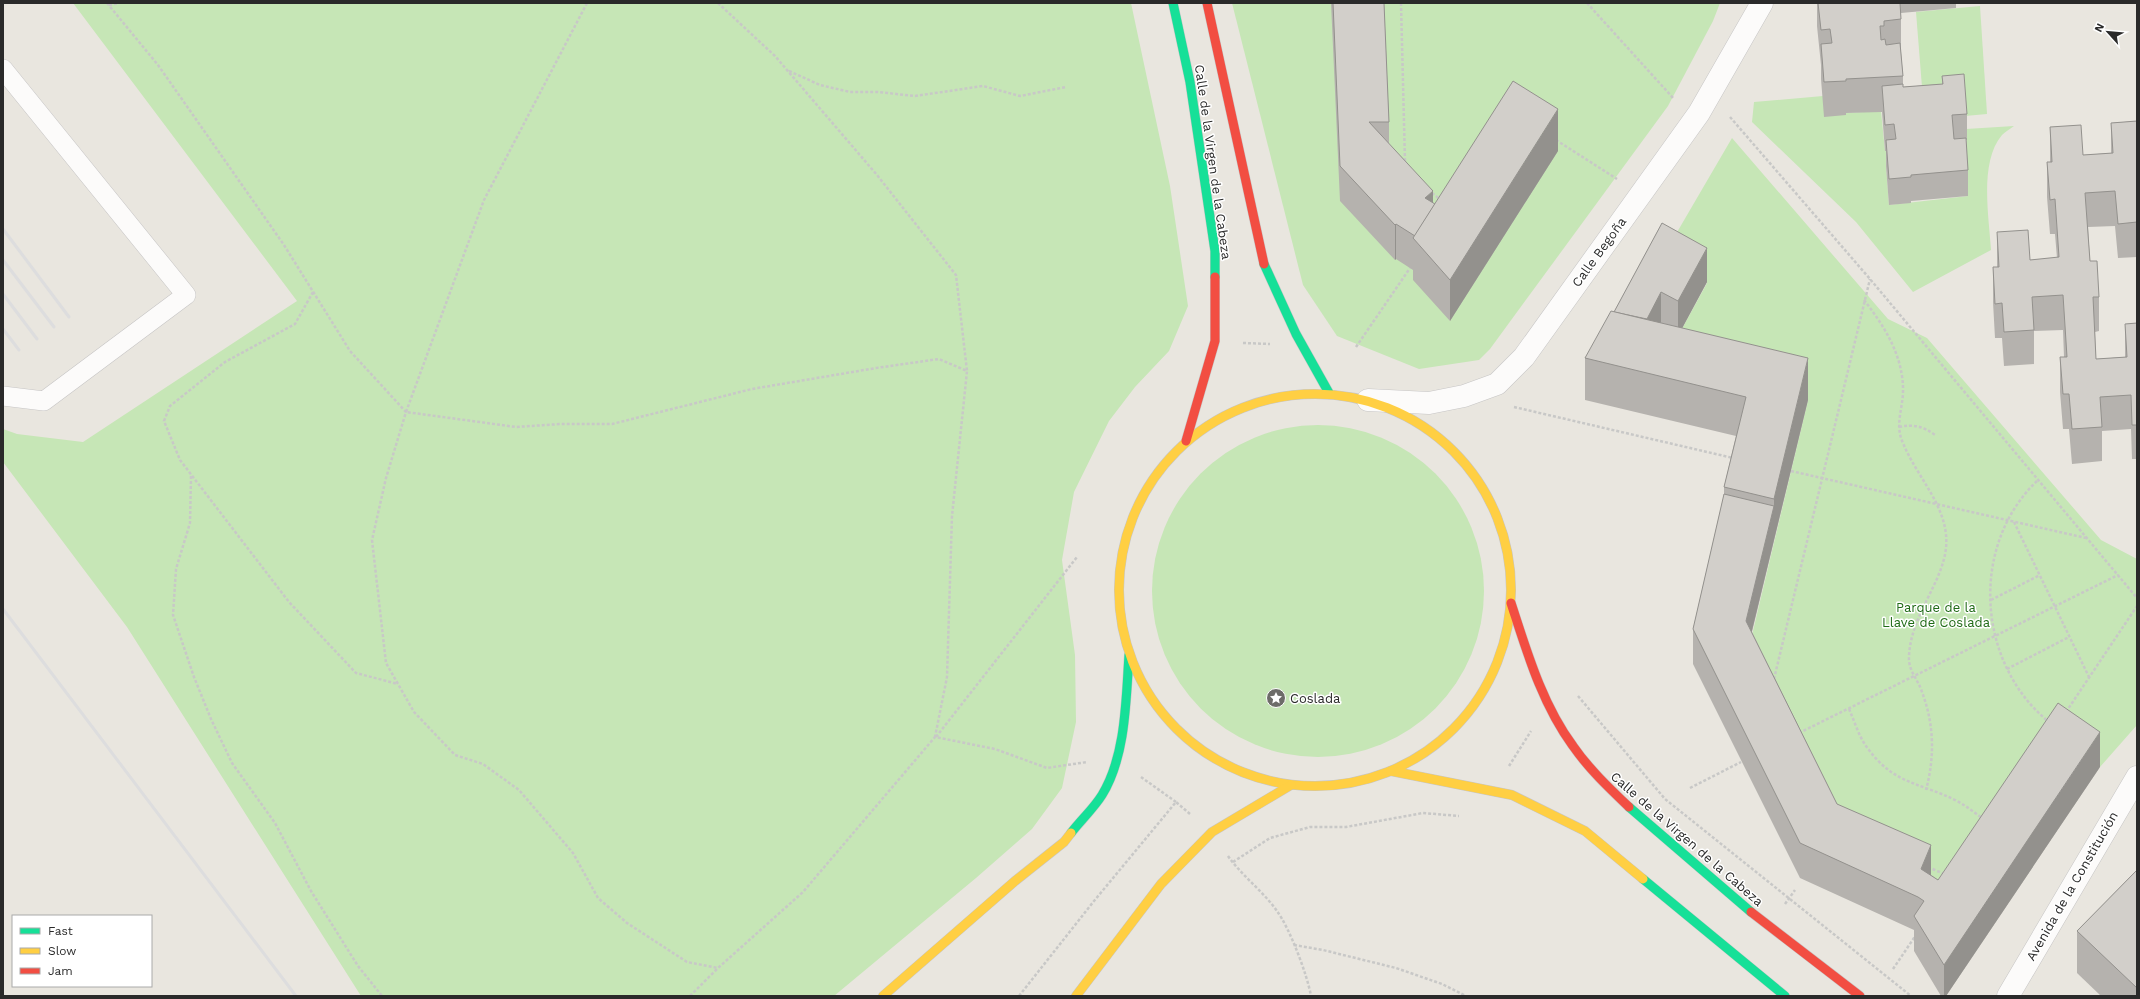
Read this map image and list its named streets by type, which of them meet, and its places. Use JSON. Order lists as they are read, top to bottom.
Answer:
{
  "streets": {
    "main road": ["Calle de la Virgen de la Cabeza"],
    "street": ["Calle Begoña", "Avenida de la Constitución"]
  },
  "parks": ["Parque de la Llave de Coslada"],
  "places": {
    "place": ["Coslada"]
  },
  "legend": ["Fast", "Slow", "Jam"],
  "north": "top left"
}
